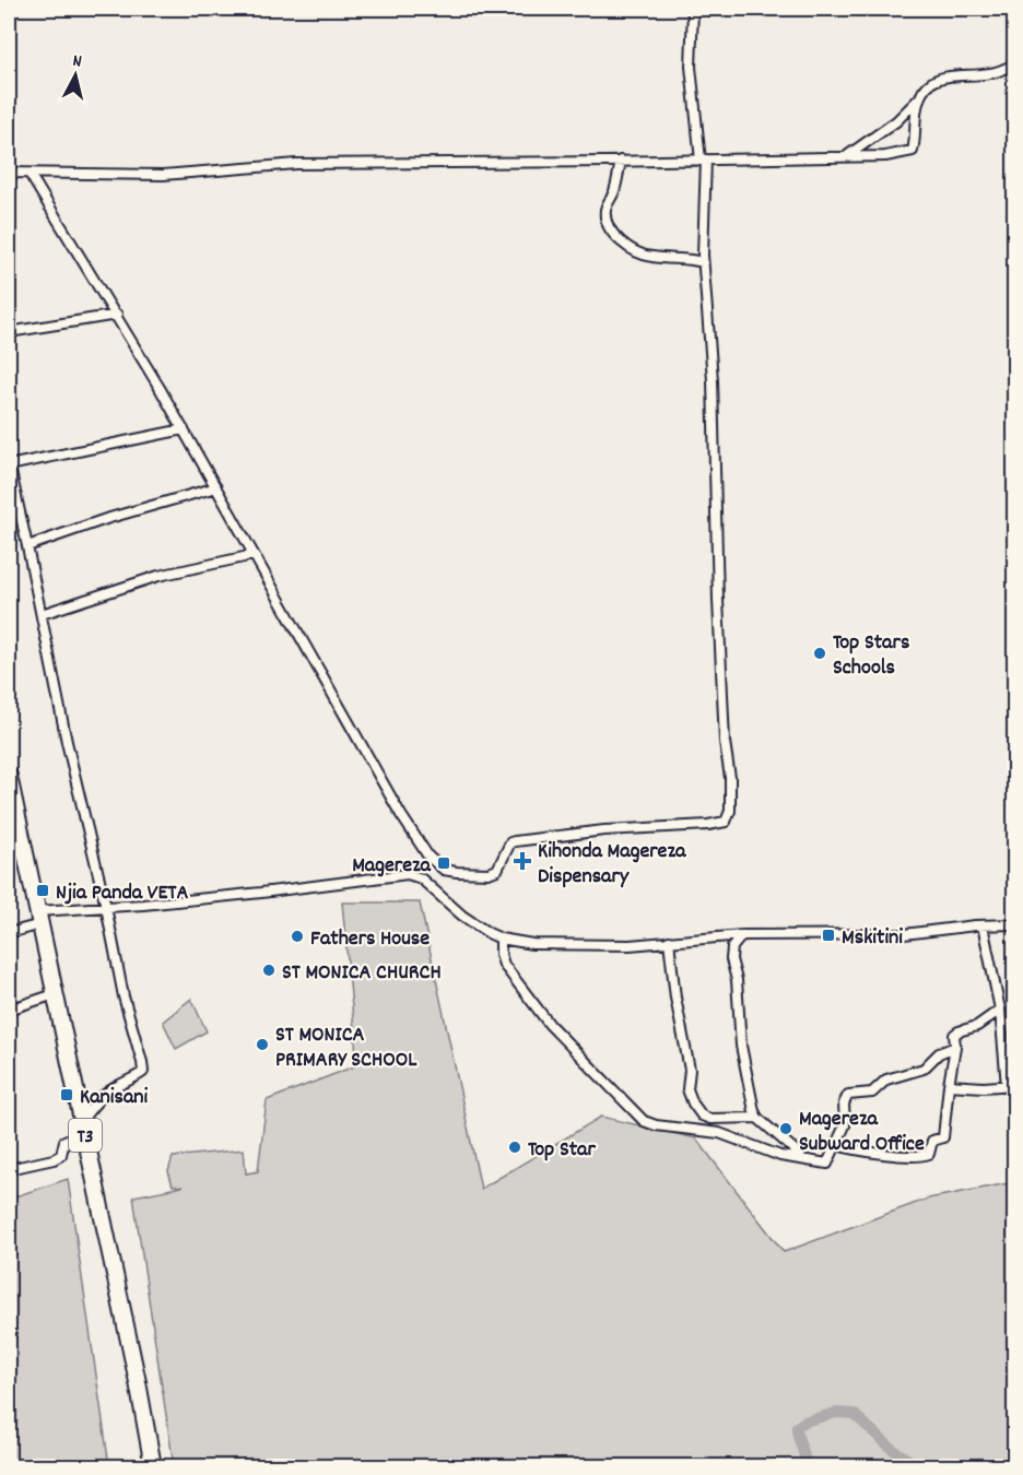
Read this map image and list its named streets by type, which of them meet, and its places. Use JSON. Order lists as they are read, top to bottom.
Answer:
{
  "streets": {
    "highway": ["T3"]
  },
  "places": {
    "other": [
      "Top Stars Schools",
      "Fathers House",
      "ST MONICA CHURCH",
      "ST MONICA PRIMARY SCHOOL",
      "Magereza Subward Office",
      "Top Star"
    ],
    "health": ["Kihonda Magereza Dispensary"],
    "transit": [
      "Magereza",
      "Njia Panda VETA",
      "Mskitini",
      "Kanisani"
    ]
  },
  "north": "top"
}
